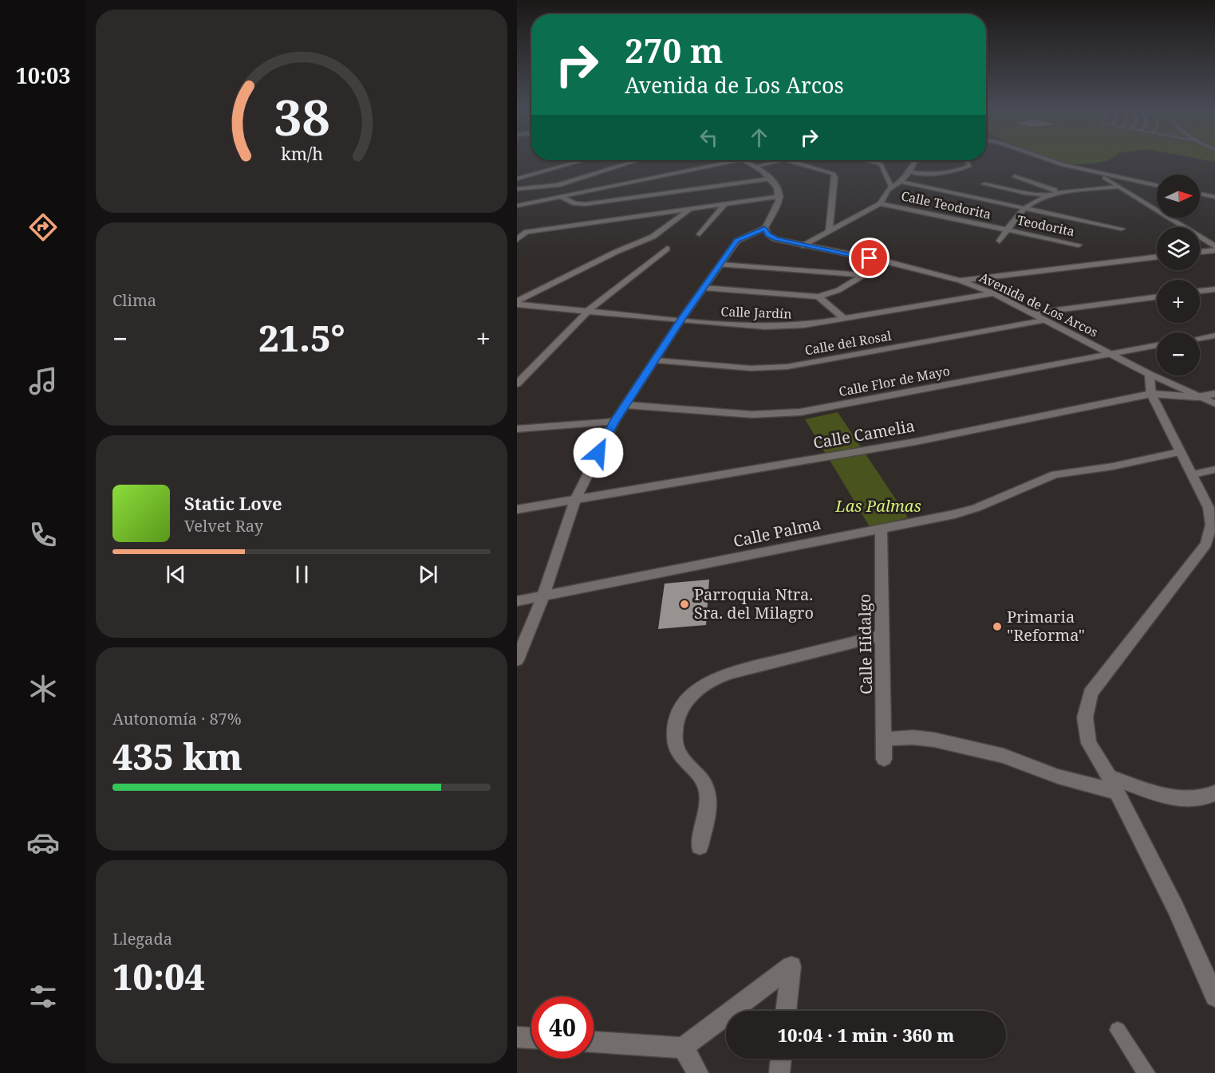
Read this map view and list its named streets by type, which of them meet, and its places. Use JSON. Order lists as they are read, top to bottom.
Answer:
{
  "streets": {
    "street": [
      "Calle Teodorita",
      "Teodorita",
      "Avenida de Los Arcos",
      "Calle Jardín",
      "Calle del Rosal",
      "Calle Flor de Mayo",
      "Calle Camelia",
      "Calle Palma",
      "Calle Hidalgo"
    ]
  },
  "crossings": [
    ["Calle Teodorita", "Teodorita"],
    ["Avenida de Los Arcos", "Calle Jardín"],
    ["Avenida de Los Arcos", "Calle del Rosal"],
    ["Avenida de Los Arcos", "Calle Flor de Mayo"],
    ["Avenida de Los Arcos", "Calle Camelia"],
    ["Calle Palma", "Calle Hidalgo"]
  ],
  "parks": ["Las Palmas"],
  "places": ["Parroquia Ntra. Sra. del Milagro", "Primaria \"Reforma\""],
  "north": "right",
  "page": {
    "tabs": "10:03",
    "turn": ["270 m", "Avenida de Los Arcos"],
    "map_buttons": ["+", "−"],
    "tile": [
      "Clima",
      ["Autonomía · 87%", "435 km"],
      ["Llegada", "10:04"]
    ],
    "heat": ["−", "21.5°", "+"],
    "song": ["Static Love", "Velvet Ray"],
    "limit": "40",
    "trip": "10:04 · 1 min · 360 m",
    "gauge": ["38", "km/h"]
  }
}
